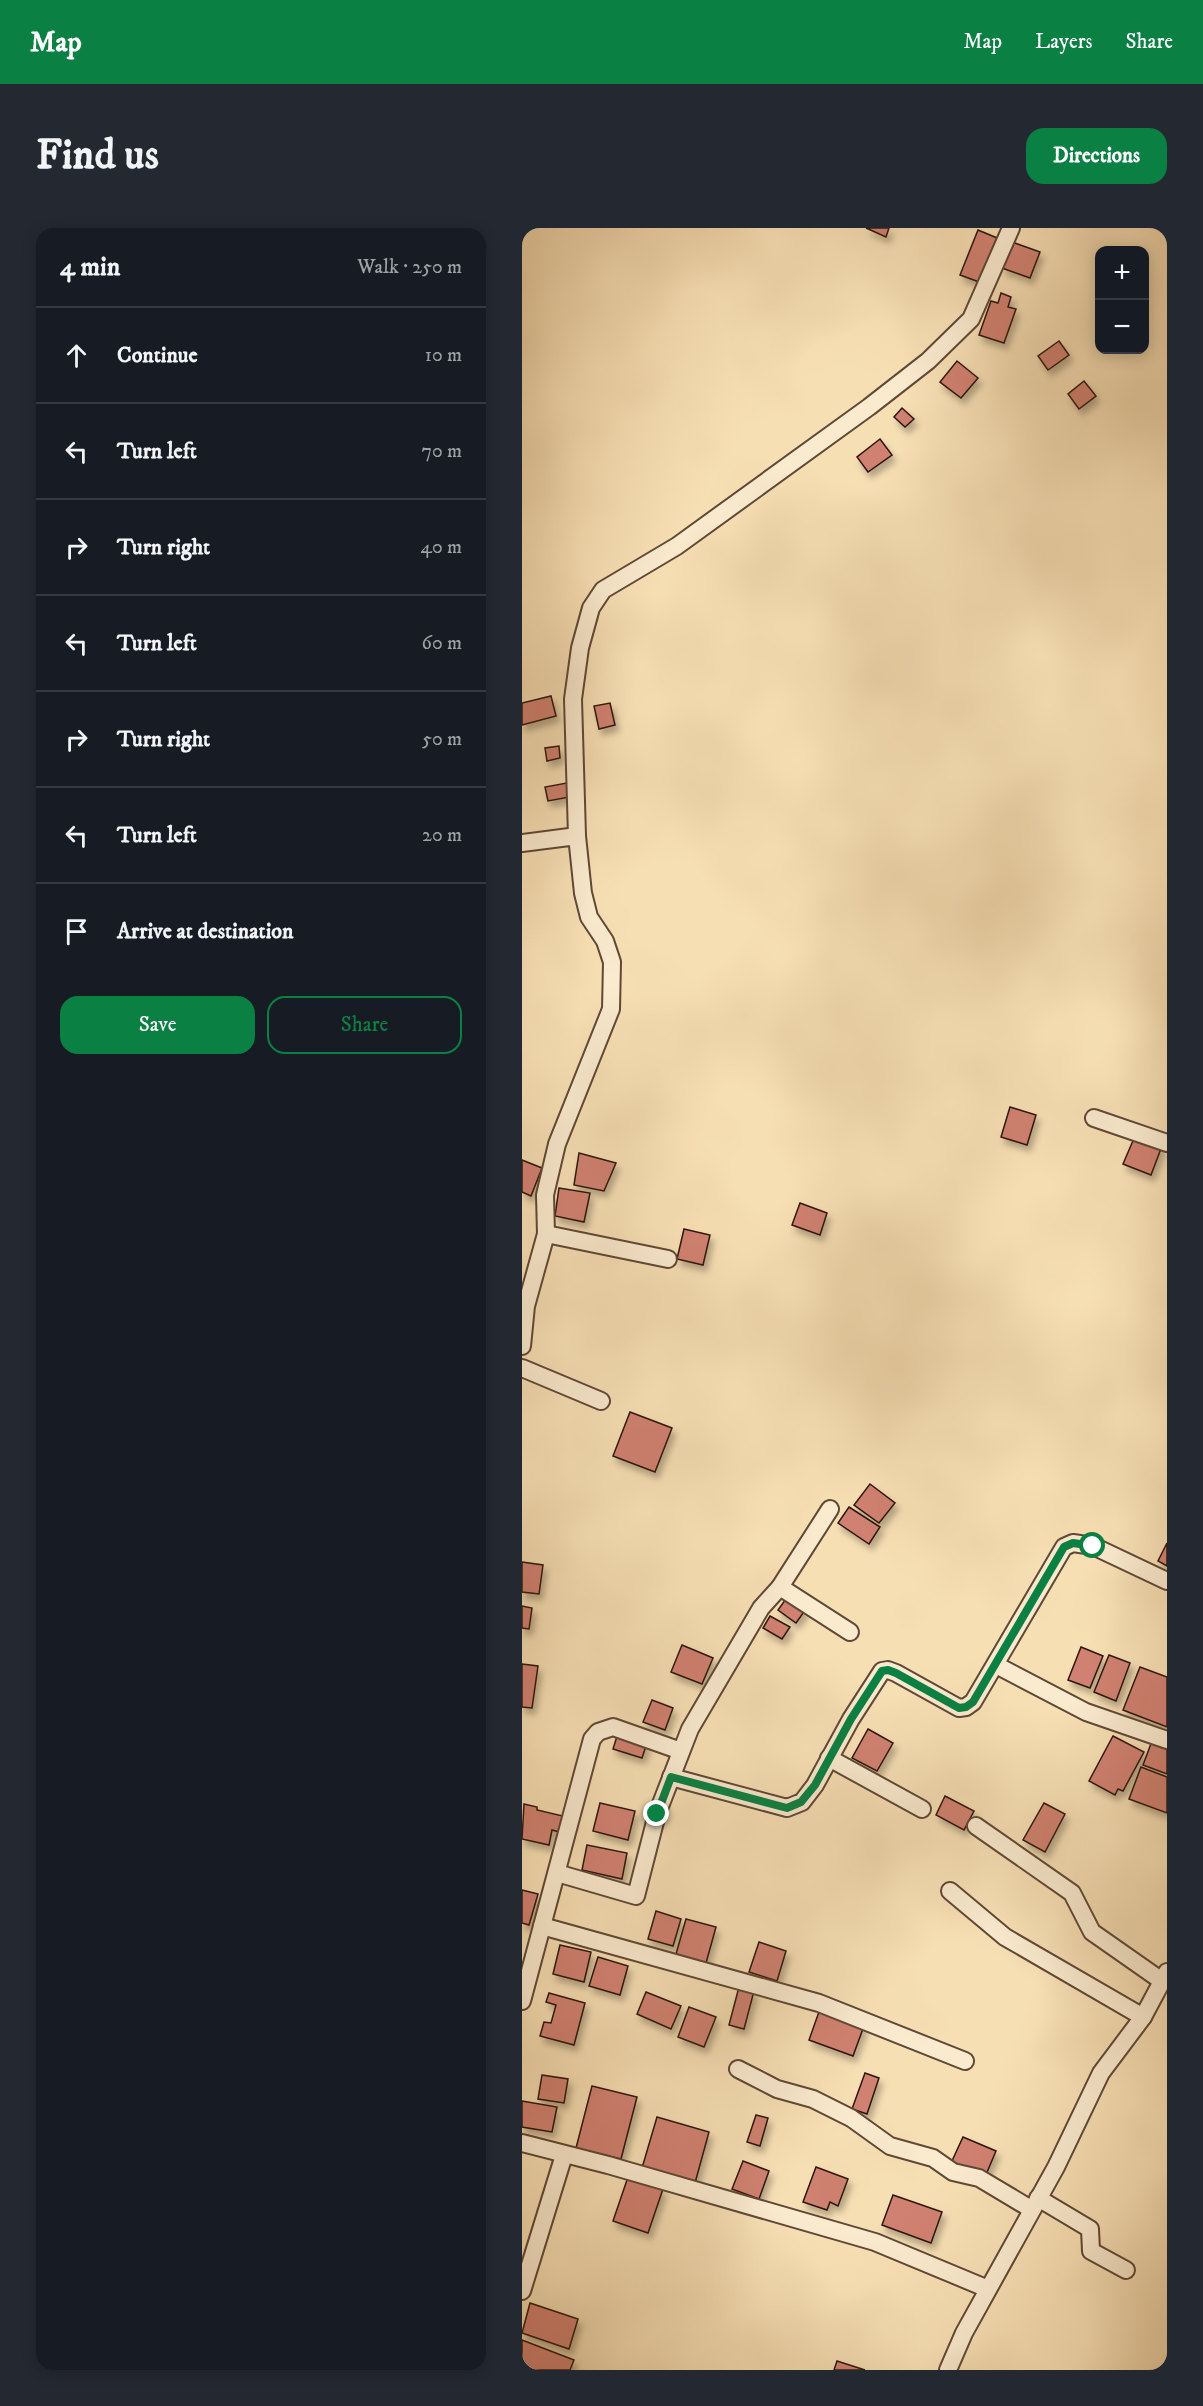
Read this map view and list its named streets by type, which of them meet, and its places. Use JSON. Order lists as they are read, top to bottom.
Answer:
{
  "page": {
    "header": "Map",
    "nav": ["Map", "Layers", "Share"],
    "buttons": [
      "Directions",
      ["Save", "Share"]
    ],
    "title": "Find us",
    "heading": ["4 min", "Walk · 250 m"],
    "map_buttons": ["+", "−"],
    "list": [
      ["Continue", "10 m"],
      ["Turn left", "70 m"],
      ["Turn right", "40 m"],
      ["Turn left", "60 m"],
      ["Turn right", "50 m"],
      ["Turn left", "20 m"],
      "Arrive at destination"
    ]
  }
}
